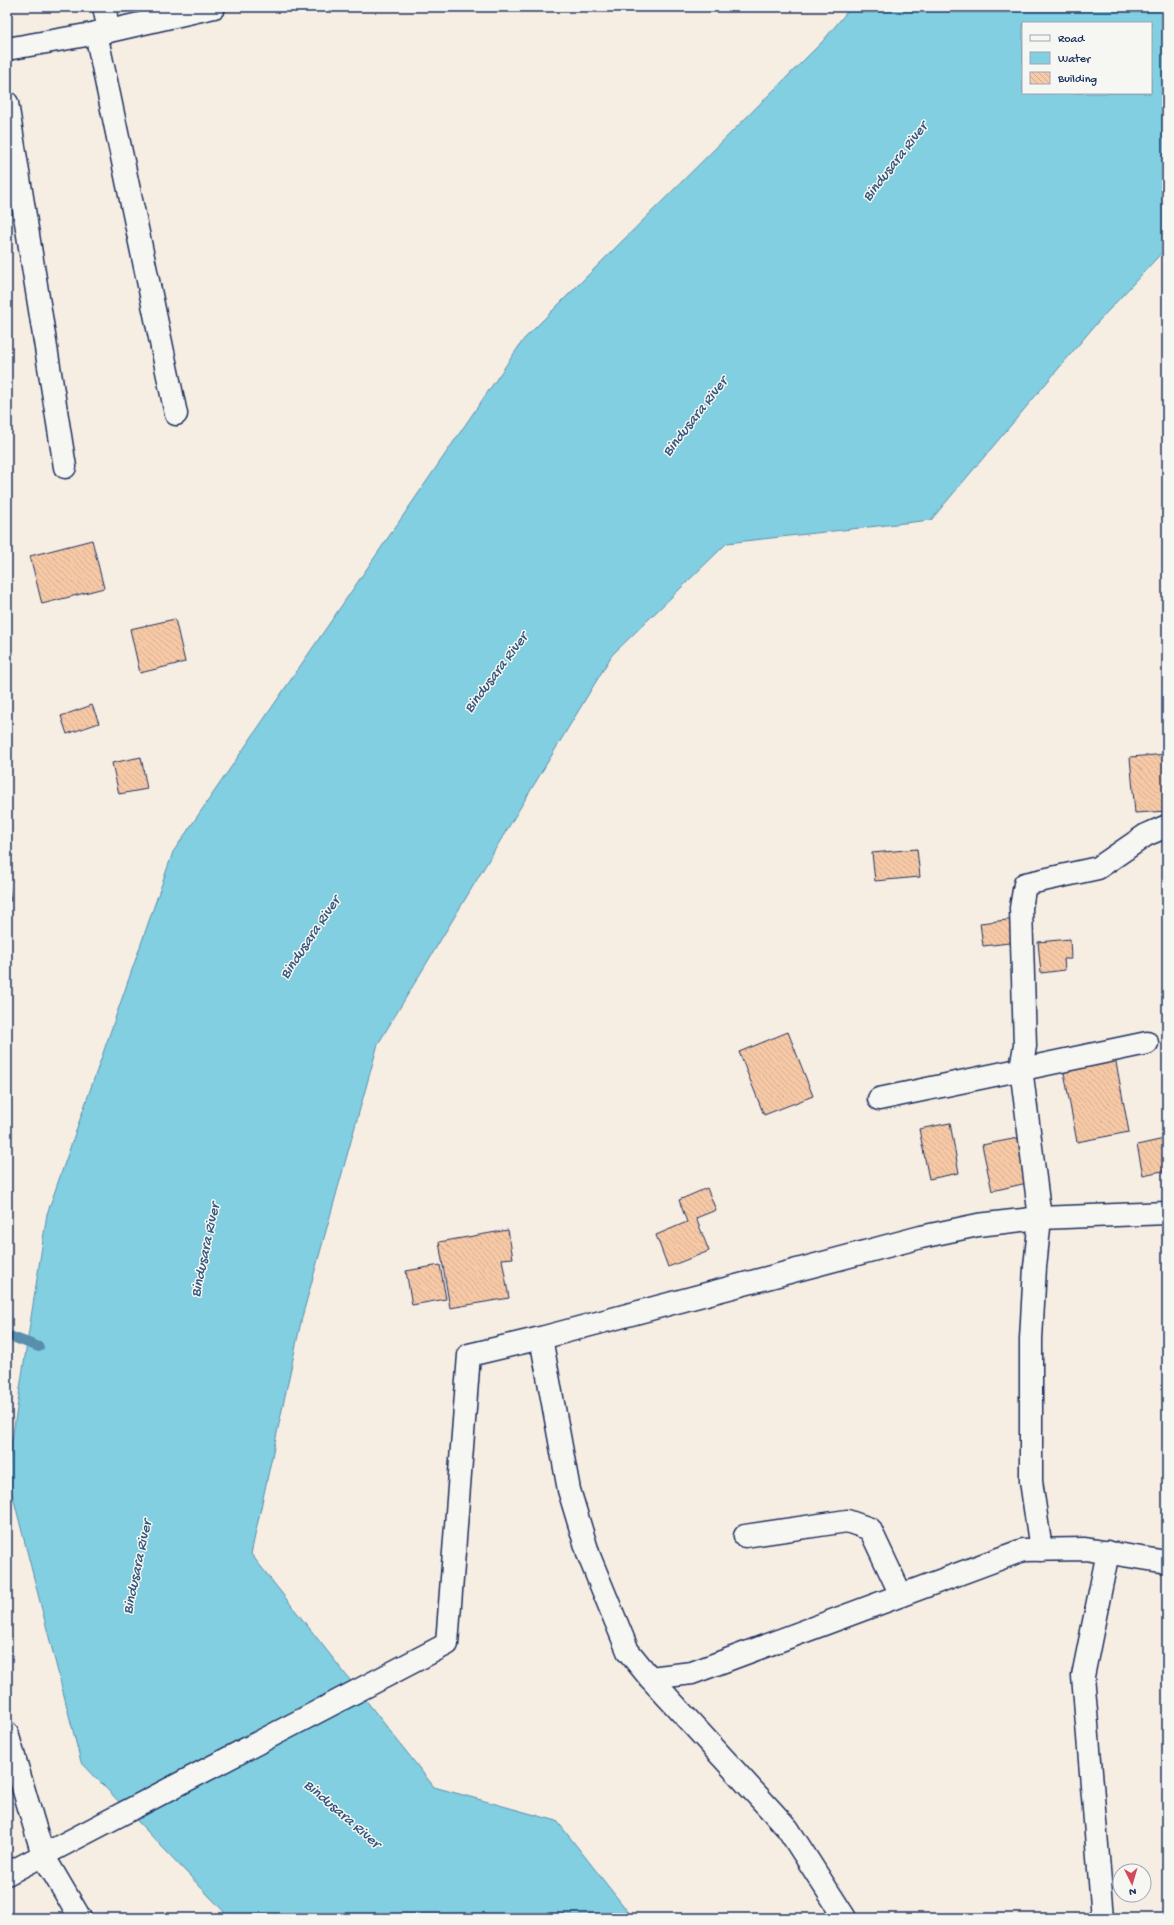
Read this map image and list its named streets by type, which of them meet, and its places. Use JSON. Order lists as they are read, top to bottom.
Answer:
{
  "water": ["Bindusara River"],
  "legend": ["Road", "Water", "Building"],
  "north": "bottom"
}
